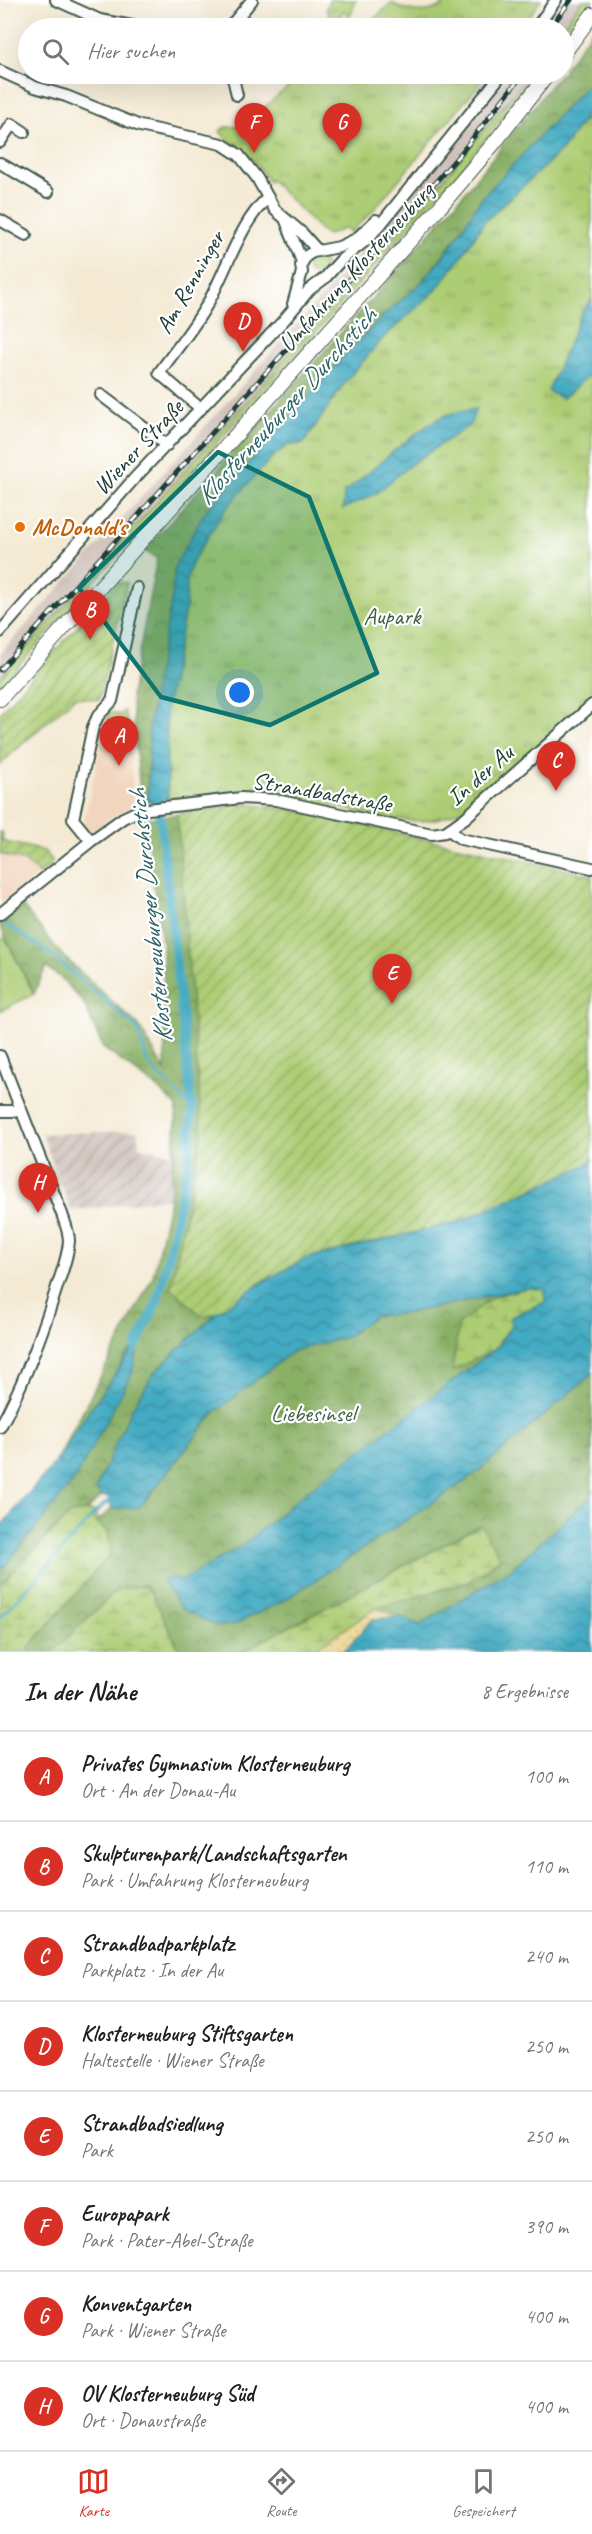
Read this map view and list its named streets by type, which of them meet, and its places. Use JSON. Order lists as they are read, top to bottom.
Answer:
{
  "streets": {
    "main road": ["Umfahrung Klosterneuburg"],
    "street": [
      "Am Renninger",
      "Wiener Straße",
      "In der Au",
      "Strandbadstraße"
    ]
  },
  "crossings": [
    ["Am Renninger", "Wiener Straße"],
    ["In der Au", "Strandbadstraße"]
  ],
  "water": ["Klosterneuburger Durchstich"],
  "parks": ["Aupark", "Liebesinsel"],
  "places": ["McDonald's"],
  "page": {
    "search": "Hier suchen",
    "pins": [
      "F",
      "G",
      "D",
      "B",
      "A",
      "C",
      "E",
      "H"
    ],
    "heading": ["In der Nähe", "8 Ergebnisse"],
    "list": [
      {
        "mark": "A",
        "name": "Privates Gymnasium Klosterneuburg",
        "note": "Ort · An der Donau-Au",
        "value": "100 m"
      },
      {
        "mark": "B",
        "name": "Skulpturenpark/Landschaftsgarten",
        "note": "Park · Umfahrung Klosterneuburg",
        "value": "110 m"
      },
      {
        "mark": "C",
        "name": "Strandbadparkplatz",
        "note": "Parkplatz · In der Au",
        "value": "240 m"
      },
      {
        "mark": "D",
        "name": "Klosterneuburg Stiftsgarten",
        "note": "Haltestelle · Wiener Straße",
        "value": "250 m"
      },
      {
        "mark": "E",
        "name": "Strandbadsiedlung",
        "note": "Park",
        "value": "250 m"
      },
      {
        "mark": "F",
        "name": "Europapark",
        "note": "Park · Pater-Abel-Straße",
        "value": "390 m"
      },
      {
        "mark": "G",
        "name": "Konventgarten",
        "note": "Park · Wiener Straße",
        "value": "400 m"
      },
      {
        "mark": "H",
        "name": "OV Klosterneuburg Süd",
        "note": "Ort · Donaustraße",
        "value": "400 m"
      }
    ],
    "nav": ["Karte", "Route", "Gespeichert"]
  }
}
